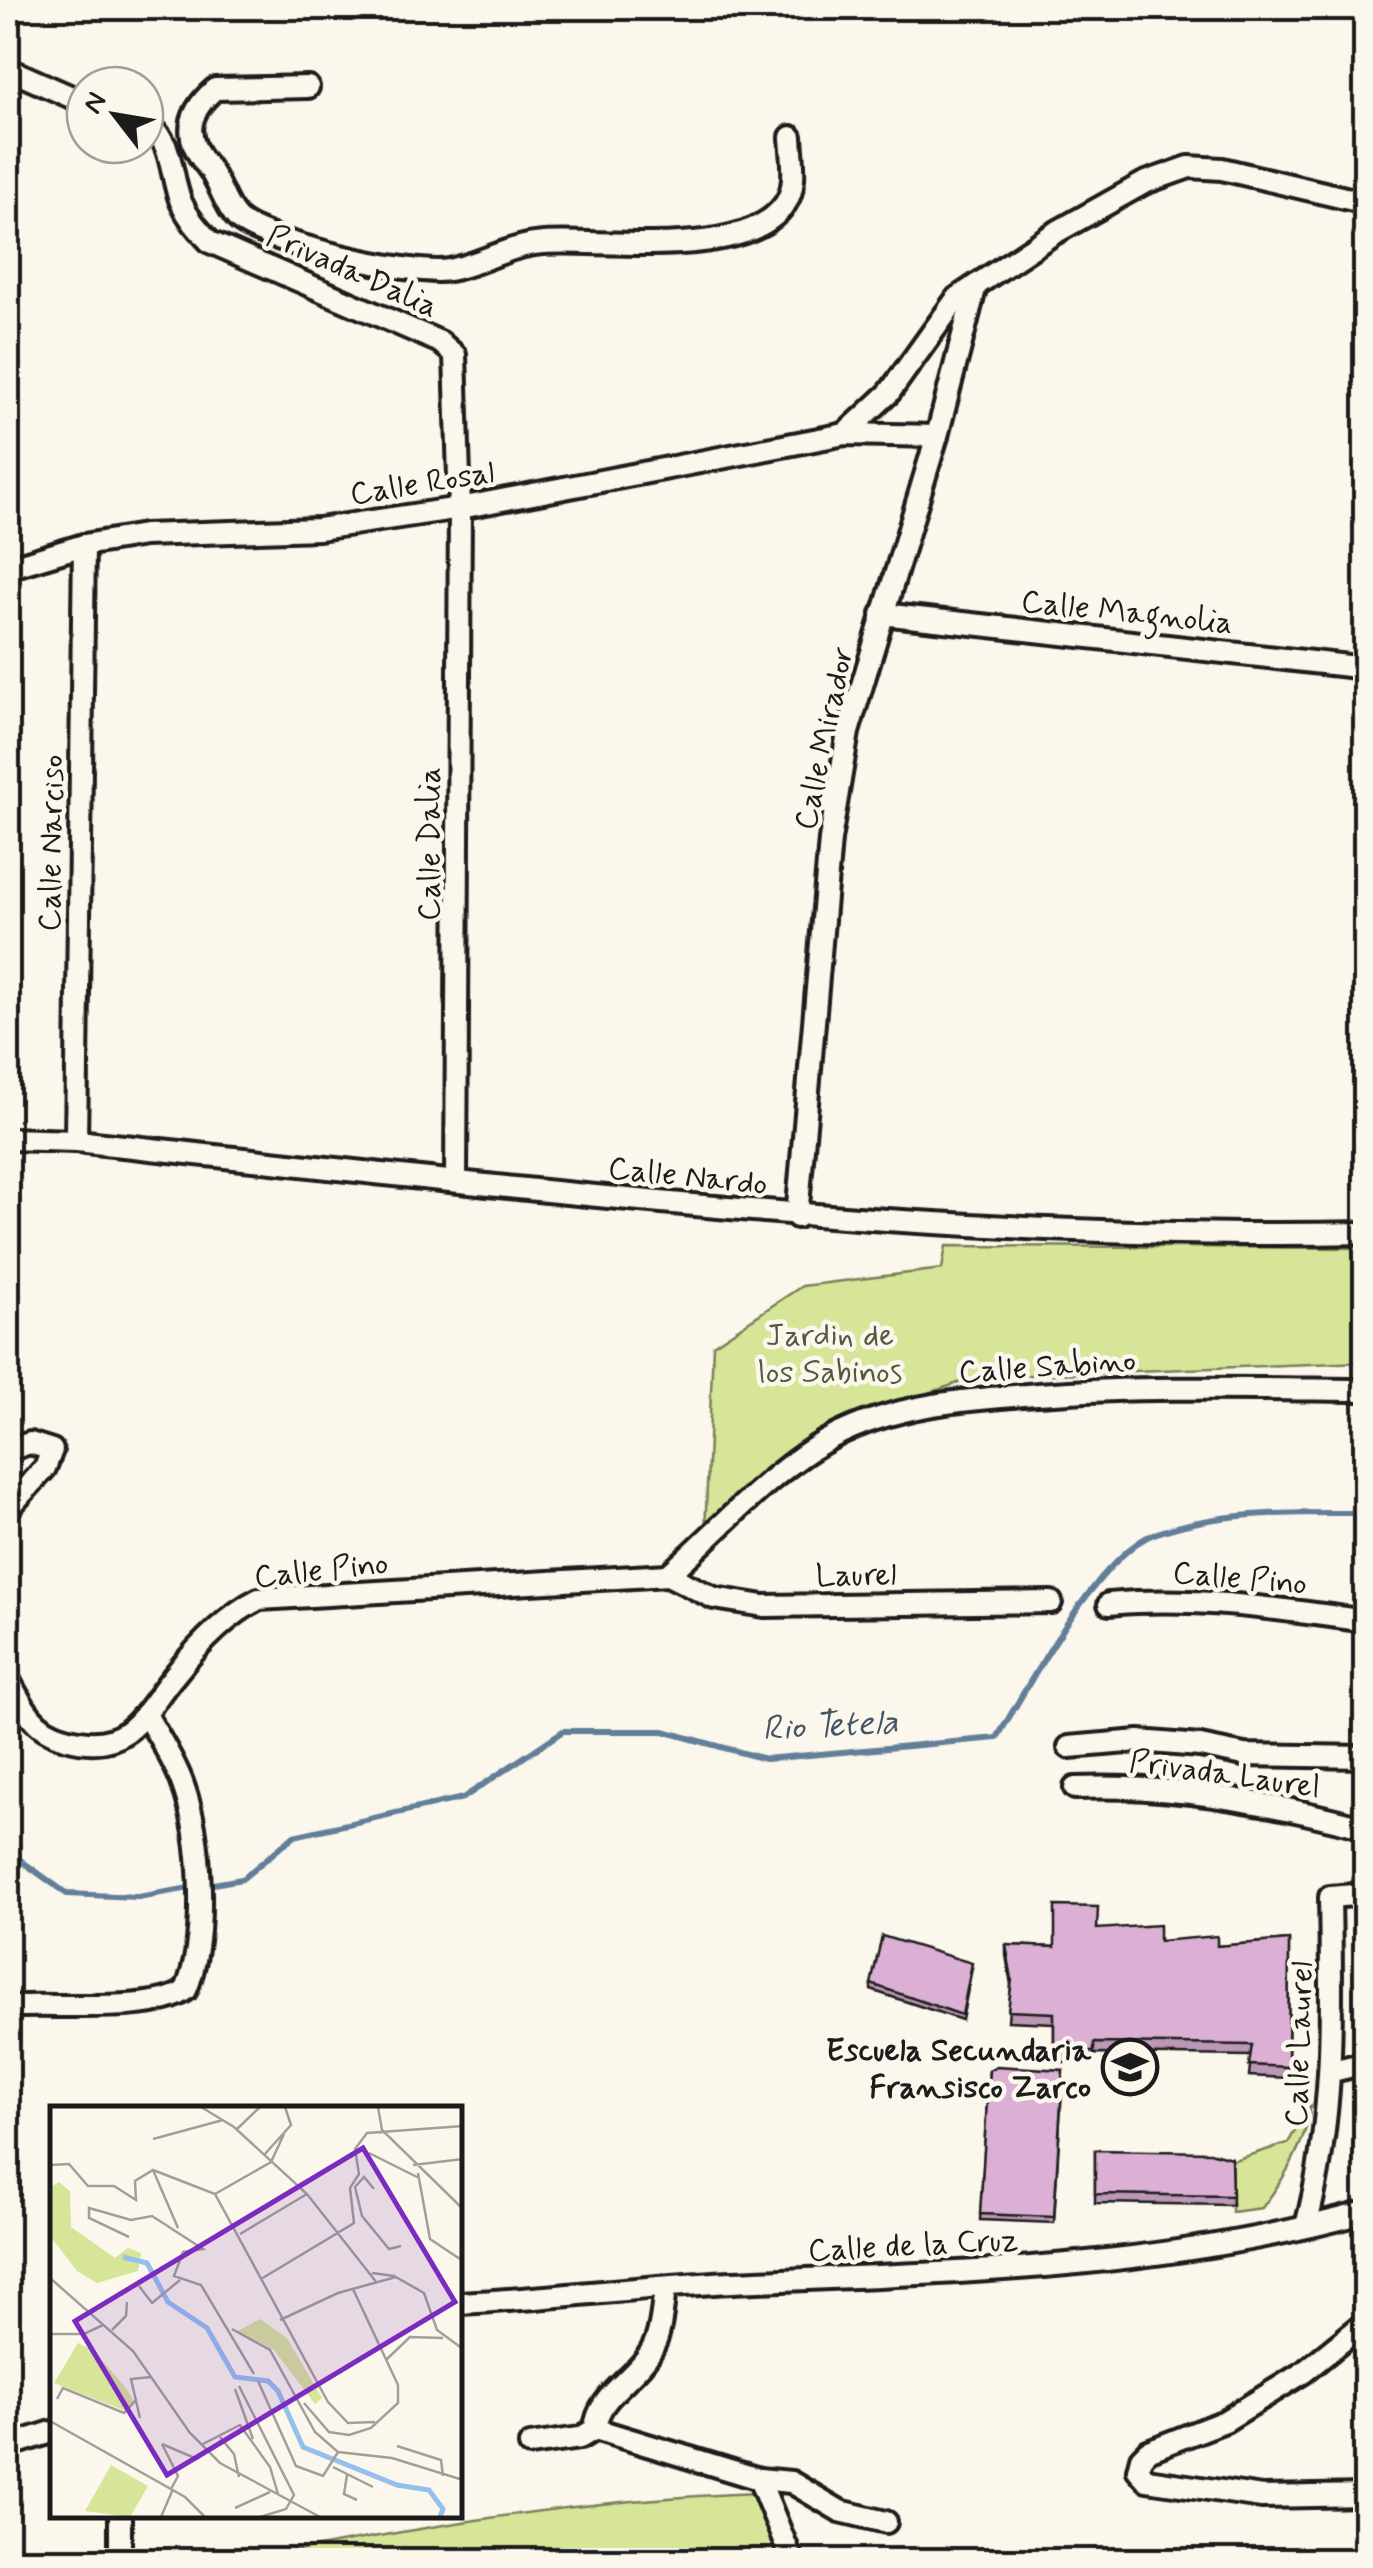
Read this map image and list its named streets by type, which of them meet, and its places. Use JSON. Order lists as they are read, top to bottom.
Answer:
{
  "streets": {
    "street": [
      "Privada Dalia",
      "Calle Rosal",
      "Calle Magnolia",
      "Calle Mirador",
      "Calle Narciso",
      "Calle Dalia",
      "Calle Nardo",
      "Calle Sabino",
      "Calle Pino",
      "Laurel",
      "Privada Laurel",
      "Calle Laurel",
      "Calle de la Cruz"
    ]
  },
  "crossings": [
    ["Privada Dalia", "Calle Rosal"],
    ["Privada Dalia", "Calle Dalia"],
    ["Calle Rosal", "Calle Mirador"],
    ["Calle Rosal", "Calle Narciso"],
    ["Calle Rosal", "Calle Dalia"],
    ["Calle Magnolia", "Calle Mirador"],
    ["Calle Mirador", "Calle Nardo"],
    ["Calle Narciso", "Calle Nardo"],
    ["Calle Dalia", "Calle Nardo"],
    ["Calle Sabino", "Calle Pino"],
    ["Calle Sabino", "Laurel"],
    ["Calle Pino", "Laurel"],
    ["Calle Laurel", "Calle de la Cruz"]
  ],
  "water": ["Rio Tetela"],
  "parks": ["Jardin de los Sabinos"],
  "places": {
    "school or university": ["Escuela Secundaria Fransisco Zarco"]
  },
  "north": "top left"
}
